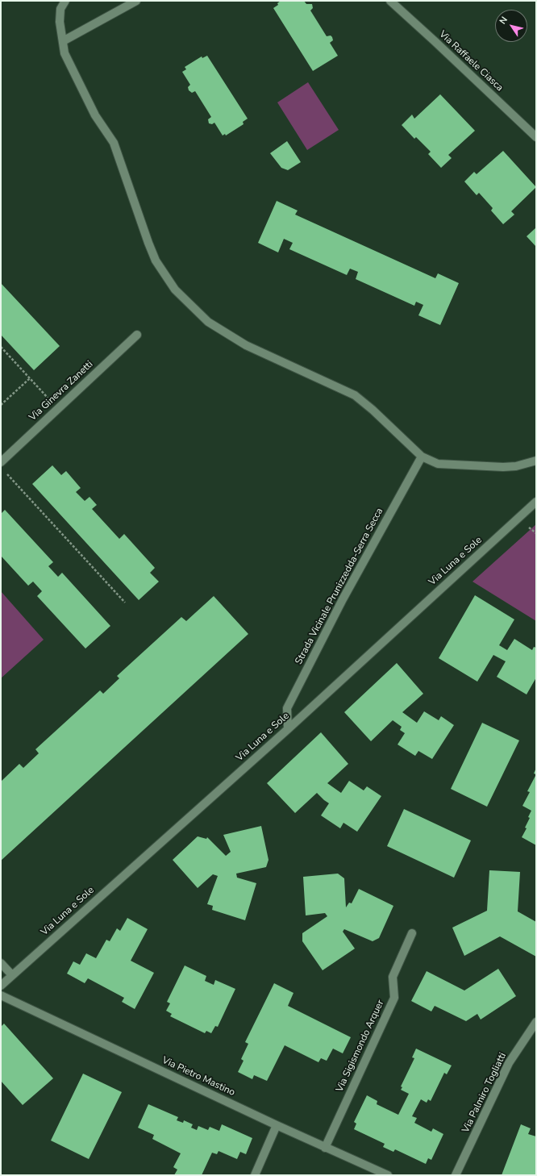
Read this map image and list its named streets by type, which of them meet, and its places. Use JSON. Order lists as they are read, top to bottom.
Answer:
{
  "streets": {
    "street": [
      "Via Raffaele Ciasca",
      "Via Ginevra Zanetti",
      "Via Luna e Sole",
      "Strada Vicinale Prunizzedda-Serra Secca",
      "Via Sigismondo Arquer",
      "Via Pietro Mastino",
      "Via Palmiro Togliatti"
    ]
  },
  "crossings": [
    ["Via Luna e Sole", "Strada Vicinale Prunizzedda-Serra Secca"],
    ["Via Sigismondo Arquer", "Via Pietro Mastino"]
  ],
  "north": "top left"
}
